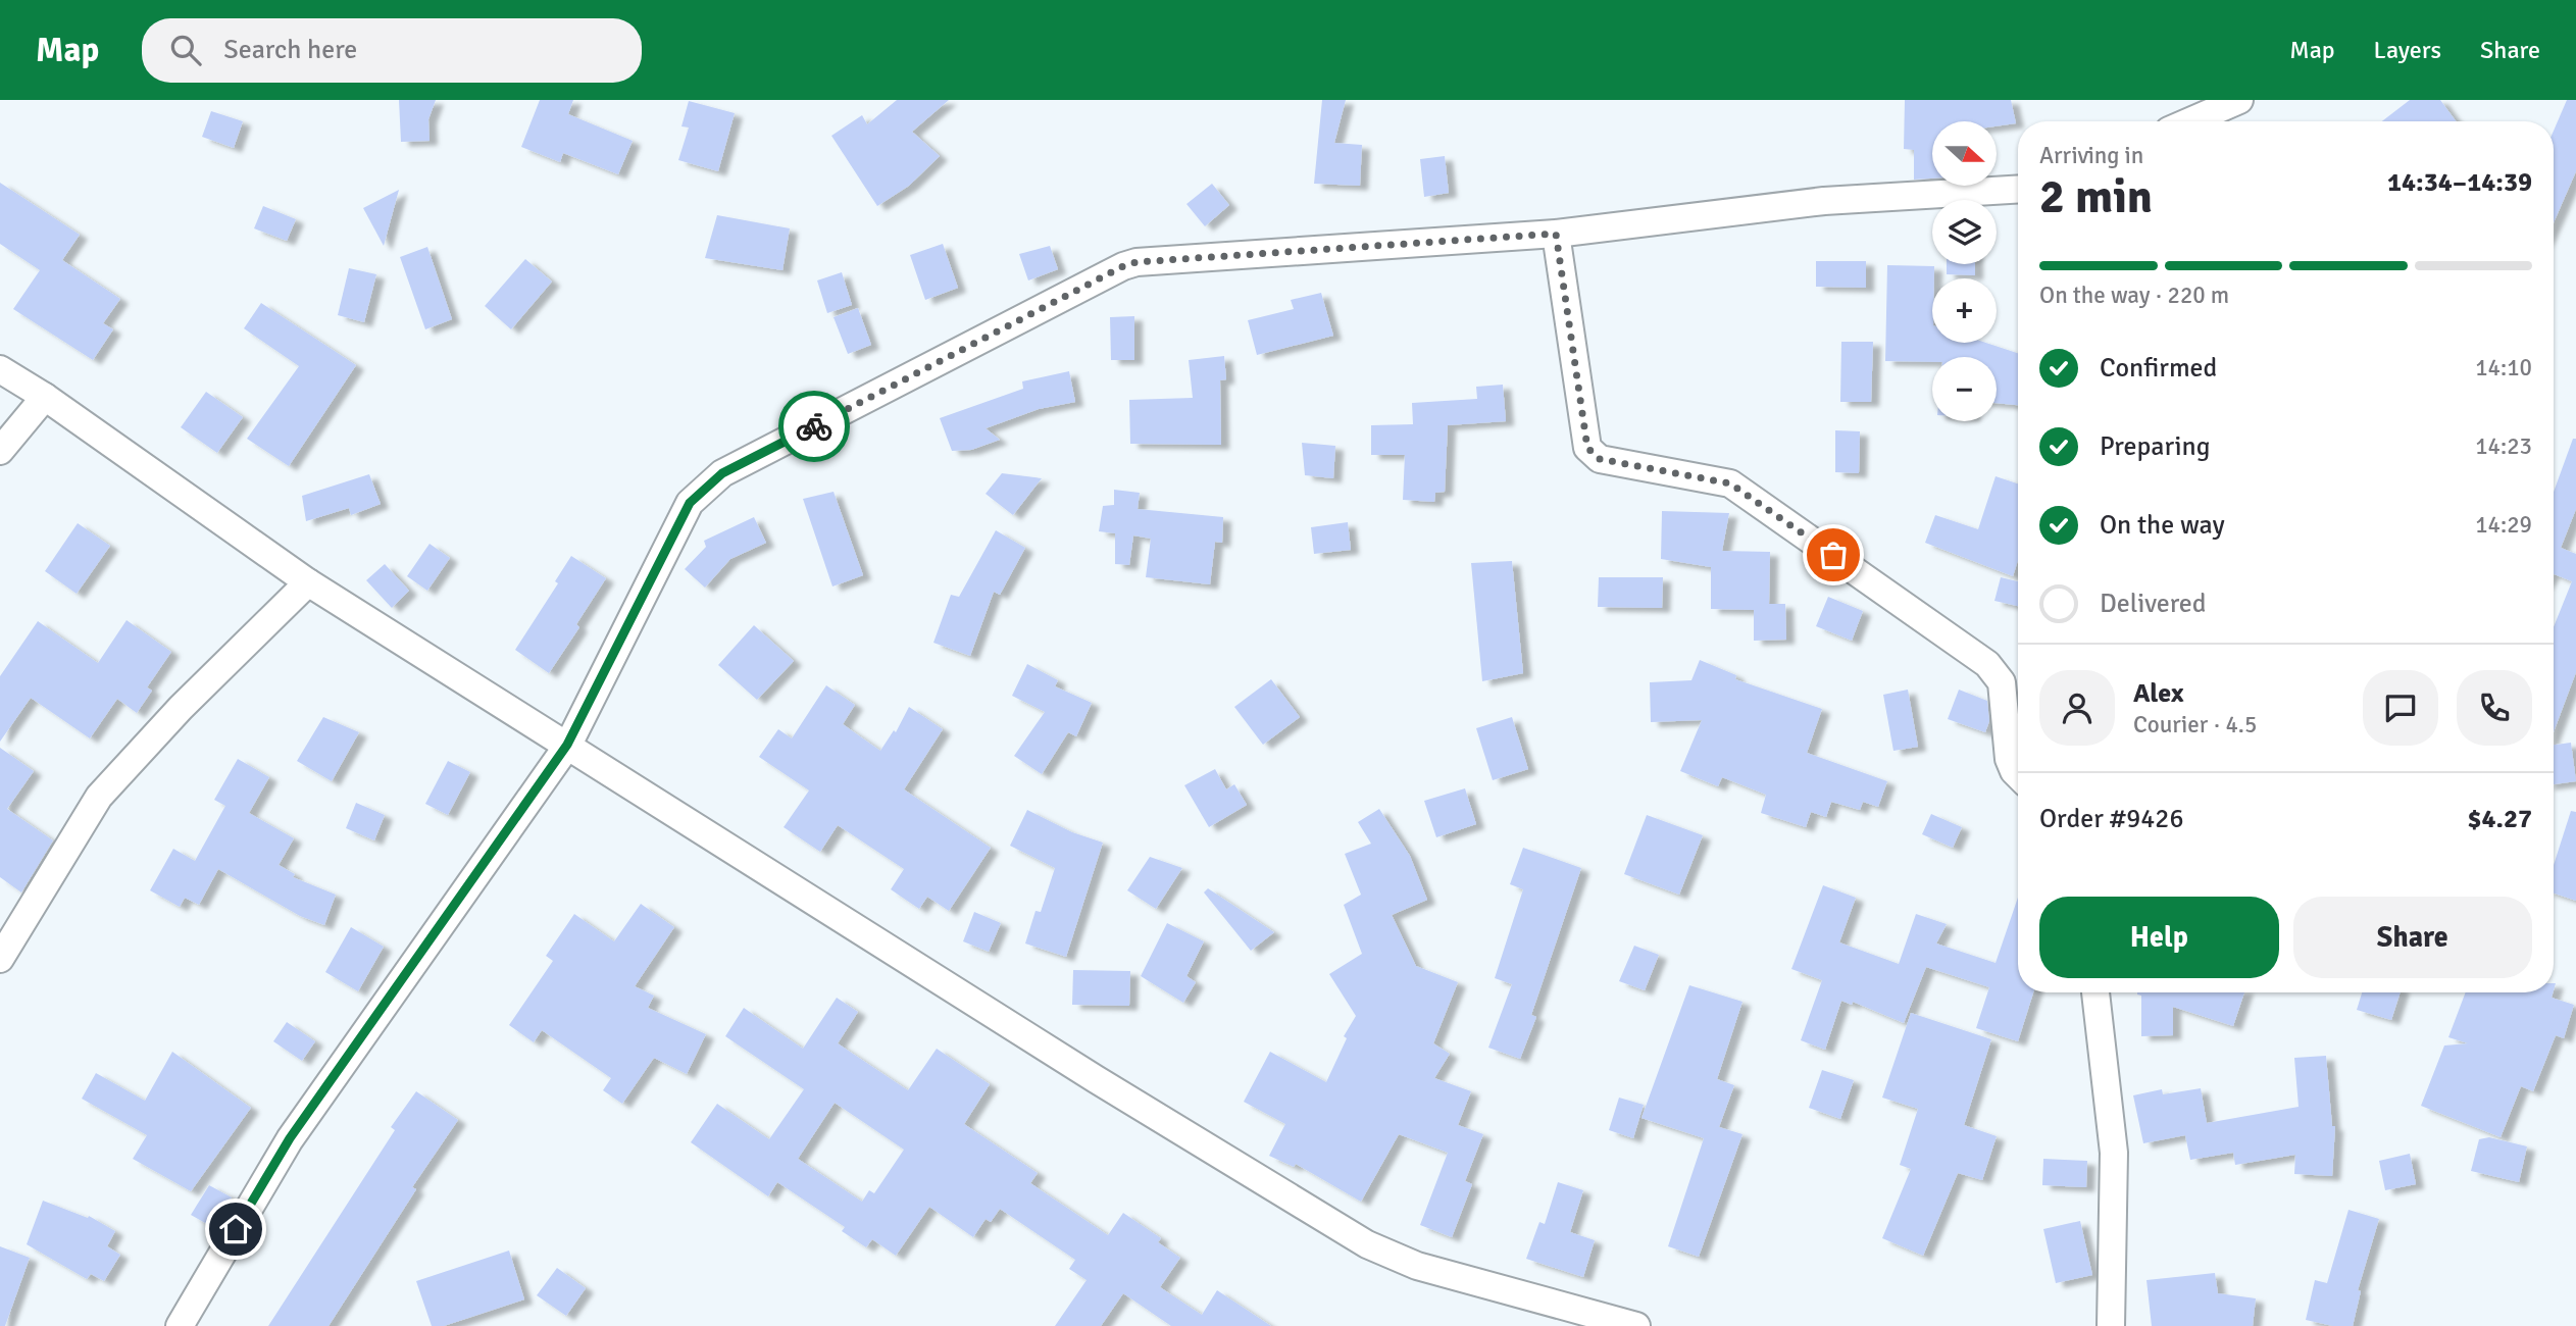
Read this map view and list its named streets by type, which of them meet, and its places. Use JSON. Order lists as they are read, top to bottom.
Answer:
{
  "north": "right",
  "page": {
    "header": "Map",
    "search": "Search here",
    "nav": ["Map", "Layers", "Share"],
    "map_buttons": ["+", "−"],
    "heading": ["2 min", "Arriving in", "14:34–14:39"],
    "panel": [
      "Alex",
      "Courier · 4.5",
      "Order #9426",
      "$4.27"
    ],
    "bar": "On the way · 220 m",
    "list": [
      ["Confirmed", "14:10"],
      ["Preparing", "14:23"],
      ["On the way", "14:29"],
      "Delivered"
    ],
    "buttons": ["Help", "Share"]
  }
}
